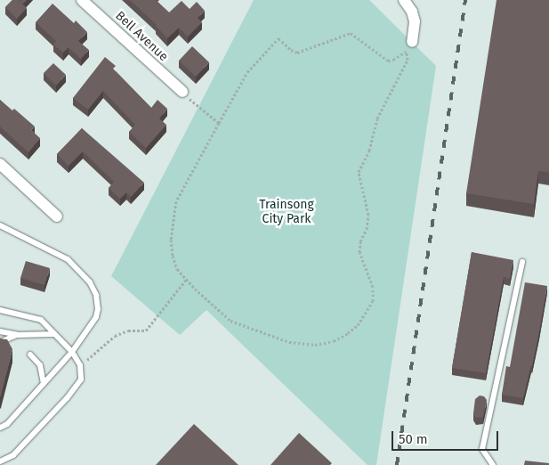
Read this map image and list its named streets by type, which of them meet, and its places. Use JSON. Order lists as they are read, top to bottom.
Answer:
{
  "streets": {
    "street": ["Bell Avenue"]
  },
  "parks": ["Trainsong City Park"],
  "scale_bar": "50 m"
}
